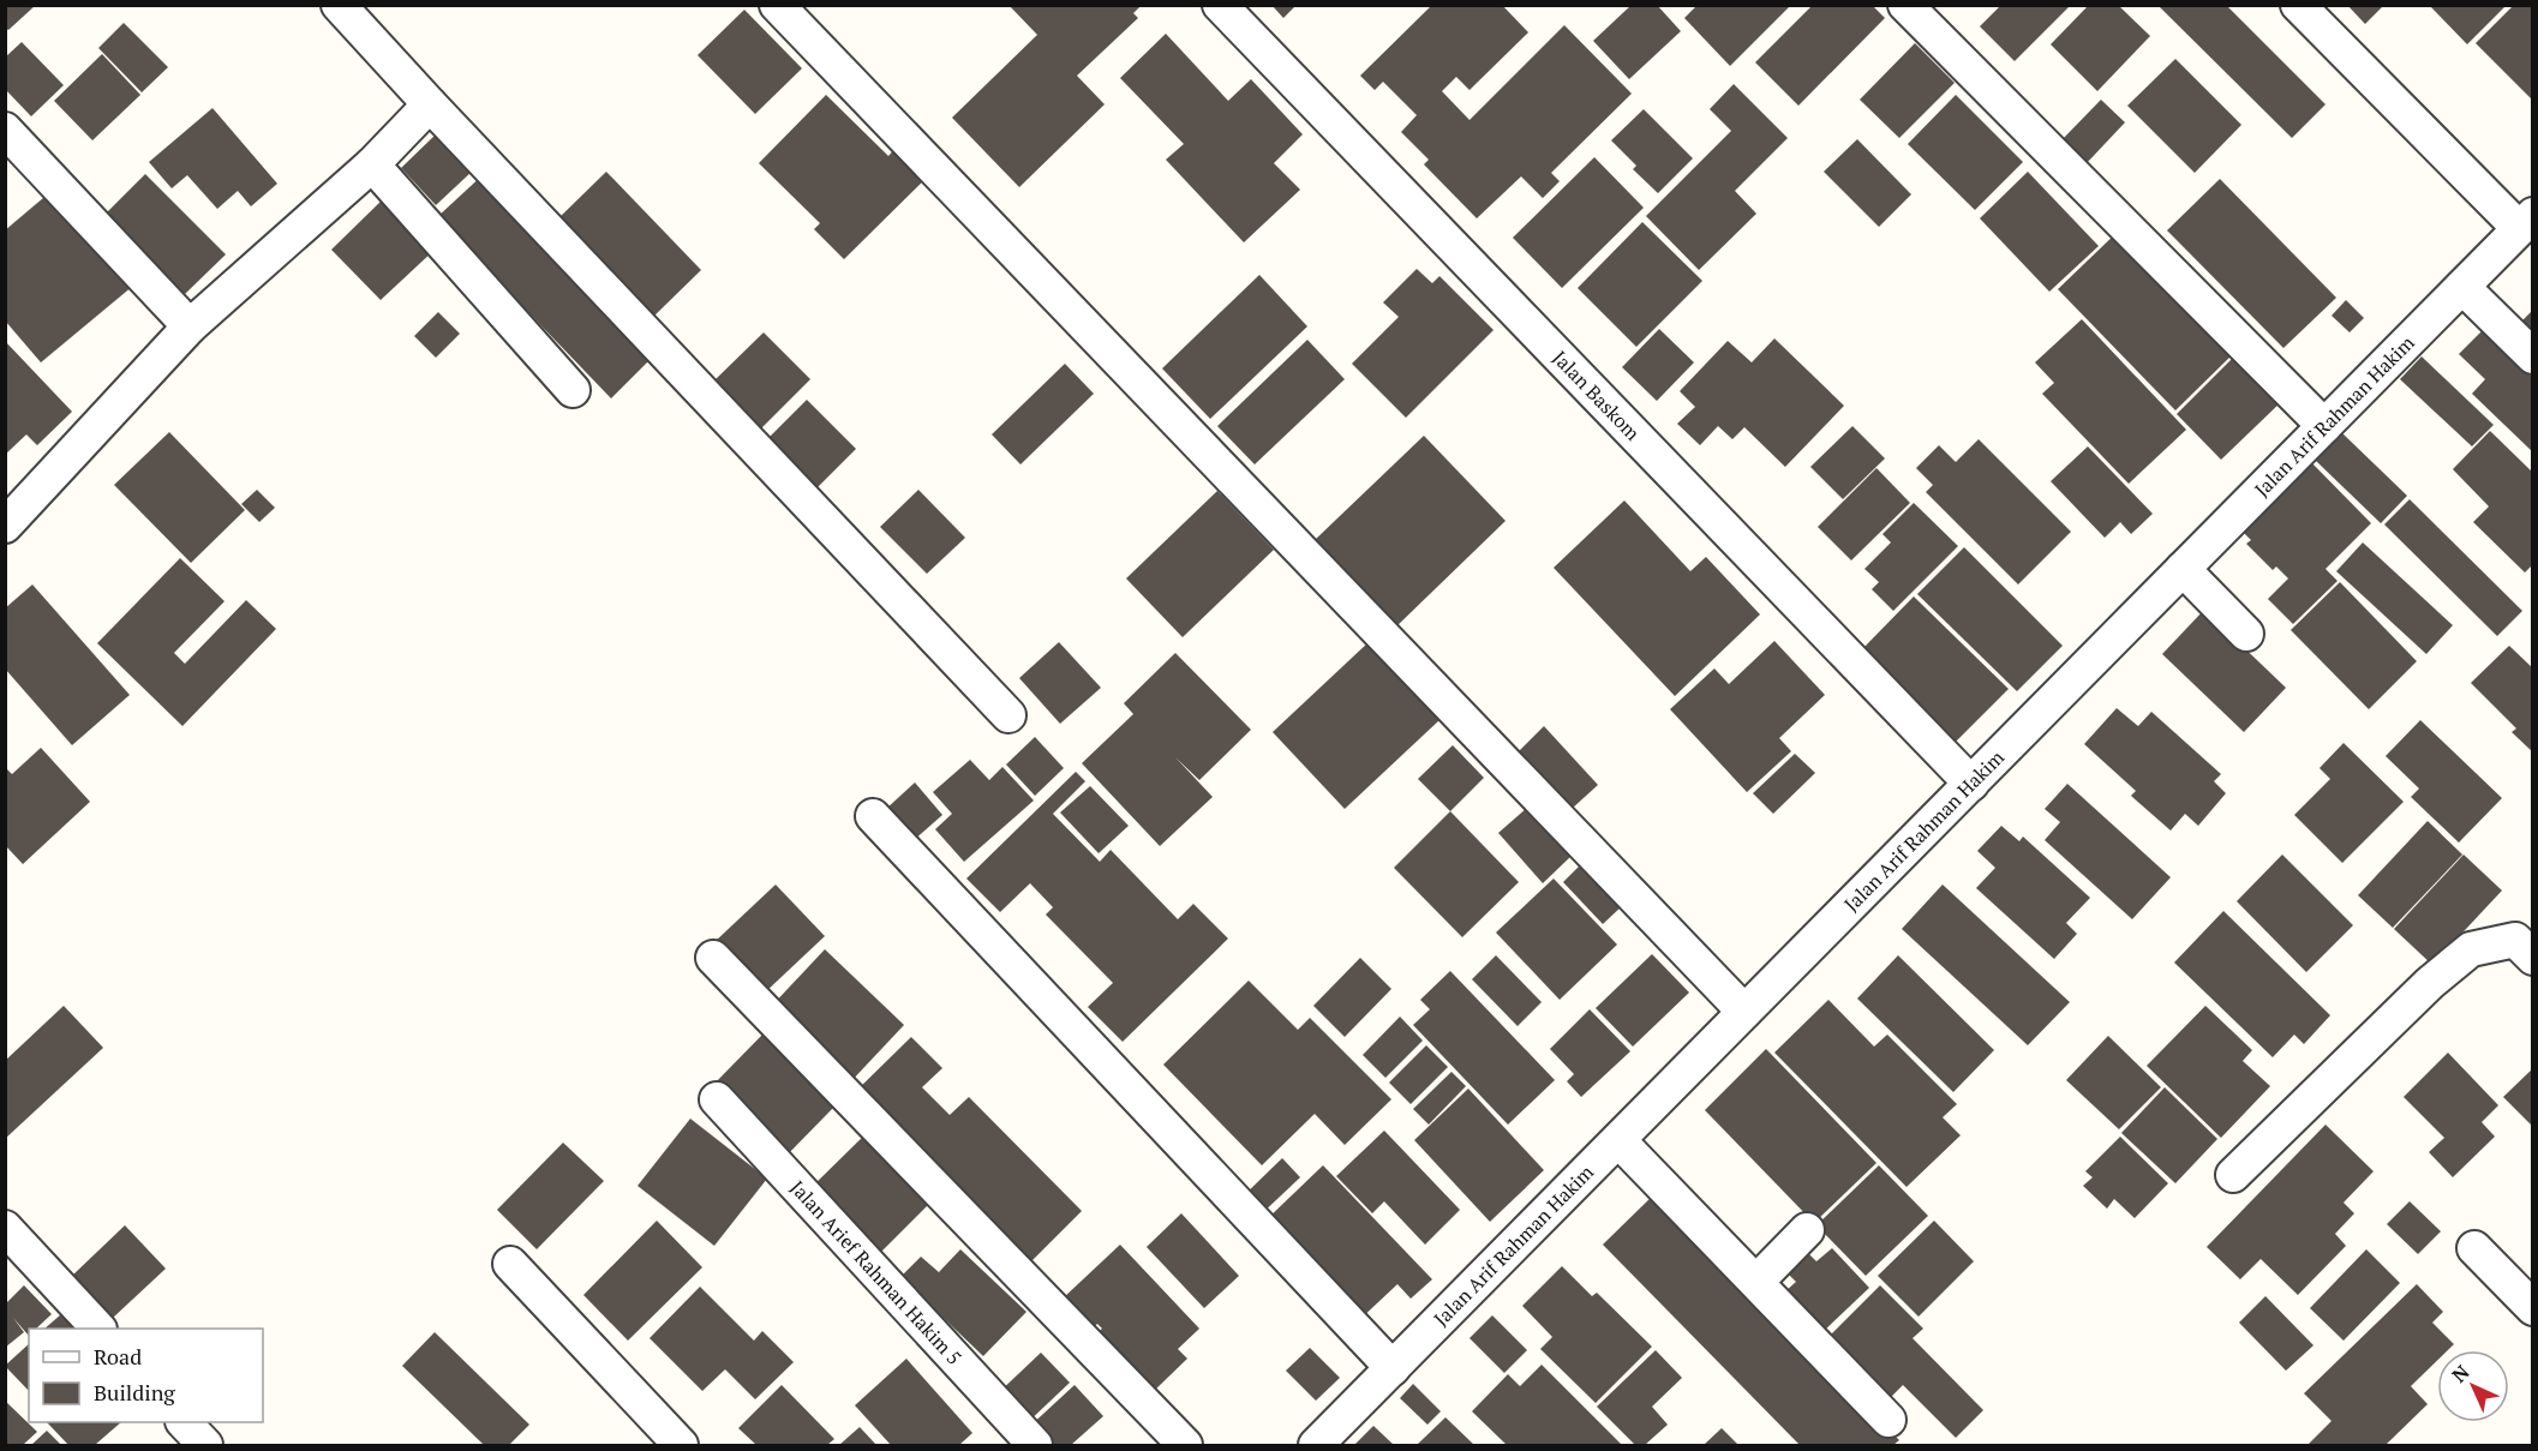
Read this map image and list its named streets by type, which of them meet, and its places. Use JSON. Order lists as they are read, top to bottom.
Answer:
{
  "streets": {
    "street": ["Jalan Baskom", "Jalan Arif Rahman Hakim", "Jalan Arief Rahman Hakim 5"]
  },
  "crossings": [
    ["Jalan Baskom", "Jalan Arif Rahman Hakim"]
  ],
  "legend": ["Road", "Building"],
  "north": "top left"
}
